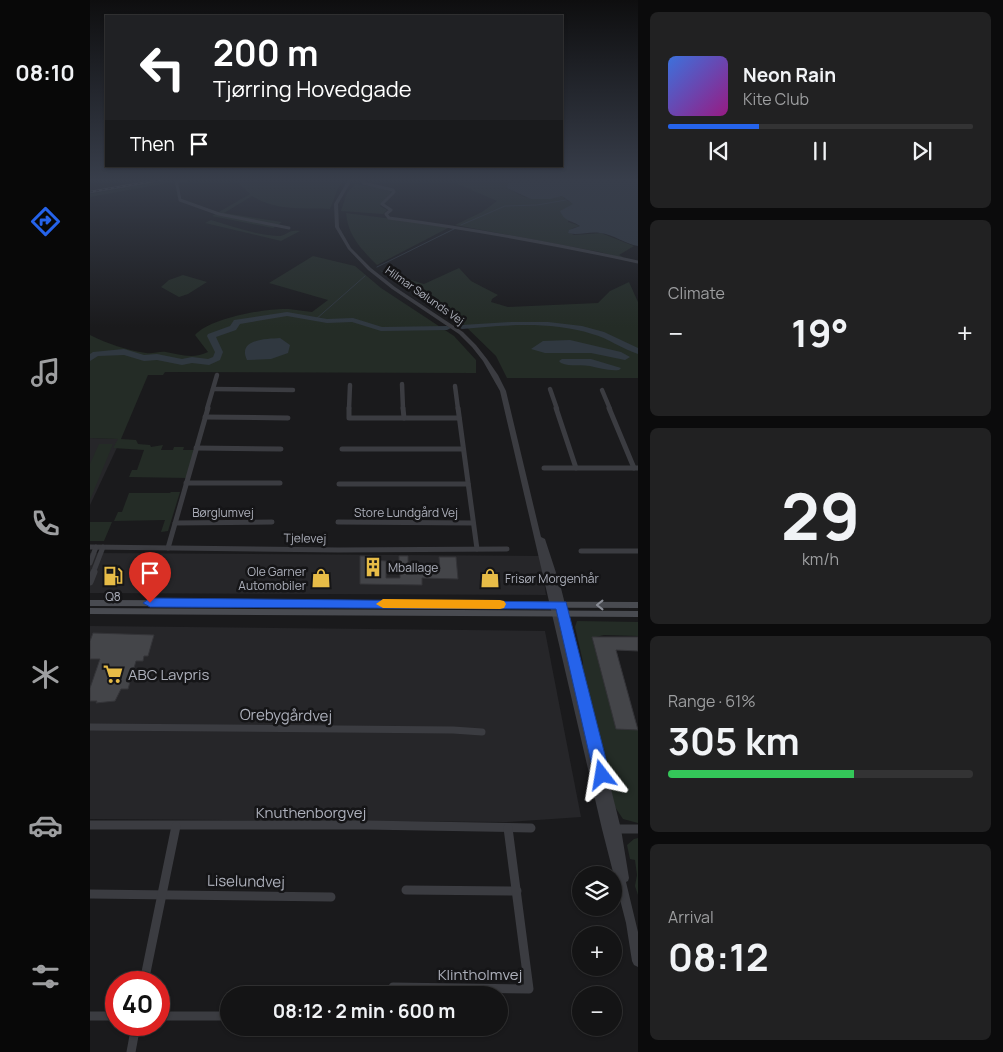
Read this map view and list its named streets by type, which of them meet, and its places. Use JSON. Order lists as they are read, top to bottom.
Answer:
{
  "streets": {
    "street": [
      "Hilmar Sølunds Vej",
      "Børglumvej",
      "Store Lundgård Vej",
      "Tjelevej",
      "Orebygårdvej",
      "Knuthenborgvej",
      "Liselundvej",
      "Klintholmvej"
    ]
  },
  "crossings": [
    ["Børglumvej", "Tjelevej"],
    ["Store Lundgård Vej", "Tjelevej"],
    ["Knuthenborgvej", "Klintholmvej"]
  ],
  "places": {
    "building": ["Mballage"],
    "fuel station": ["Q8"],
    "shop": ["Ole Garner Automobiler", "Frisør Morgenhår"],
    "supermarket": ["ABC Lavpris"]
  },
  "page": {
    "tabs": "08:10",
    "turn": ["200 m", "Tjørring Hovedgade"],
    "song": ["Neon Rain", "Kite Club"],
    "then": "Then",
    "tile": [
      "Climate",
      ["29", "km/h"],
      ["Range · 61%", "305 km"],
      ["Arrival", "08:12"]
    ],
    "heat": ["−", "19°", "+"],
    "map_buttons": ["+", "−"],
    "limit": "40",
    "trip": "08:12 · 2 min · 600 m"
  }
}
